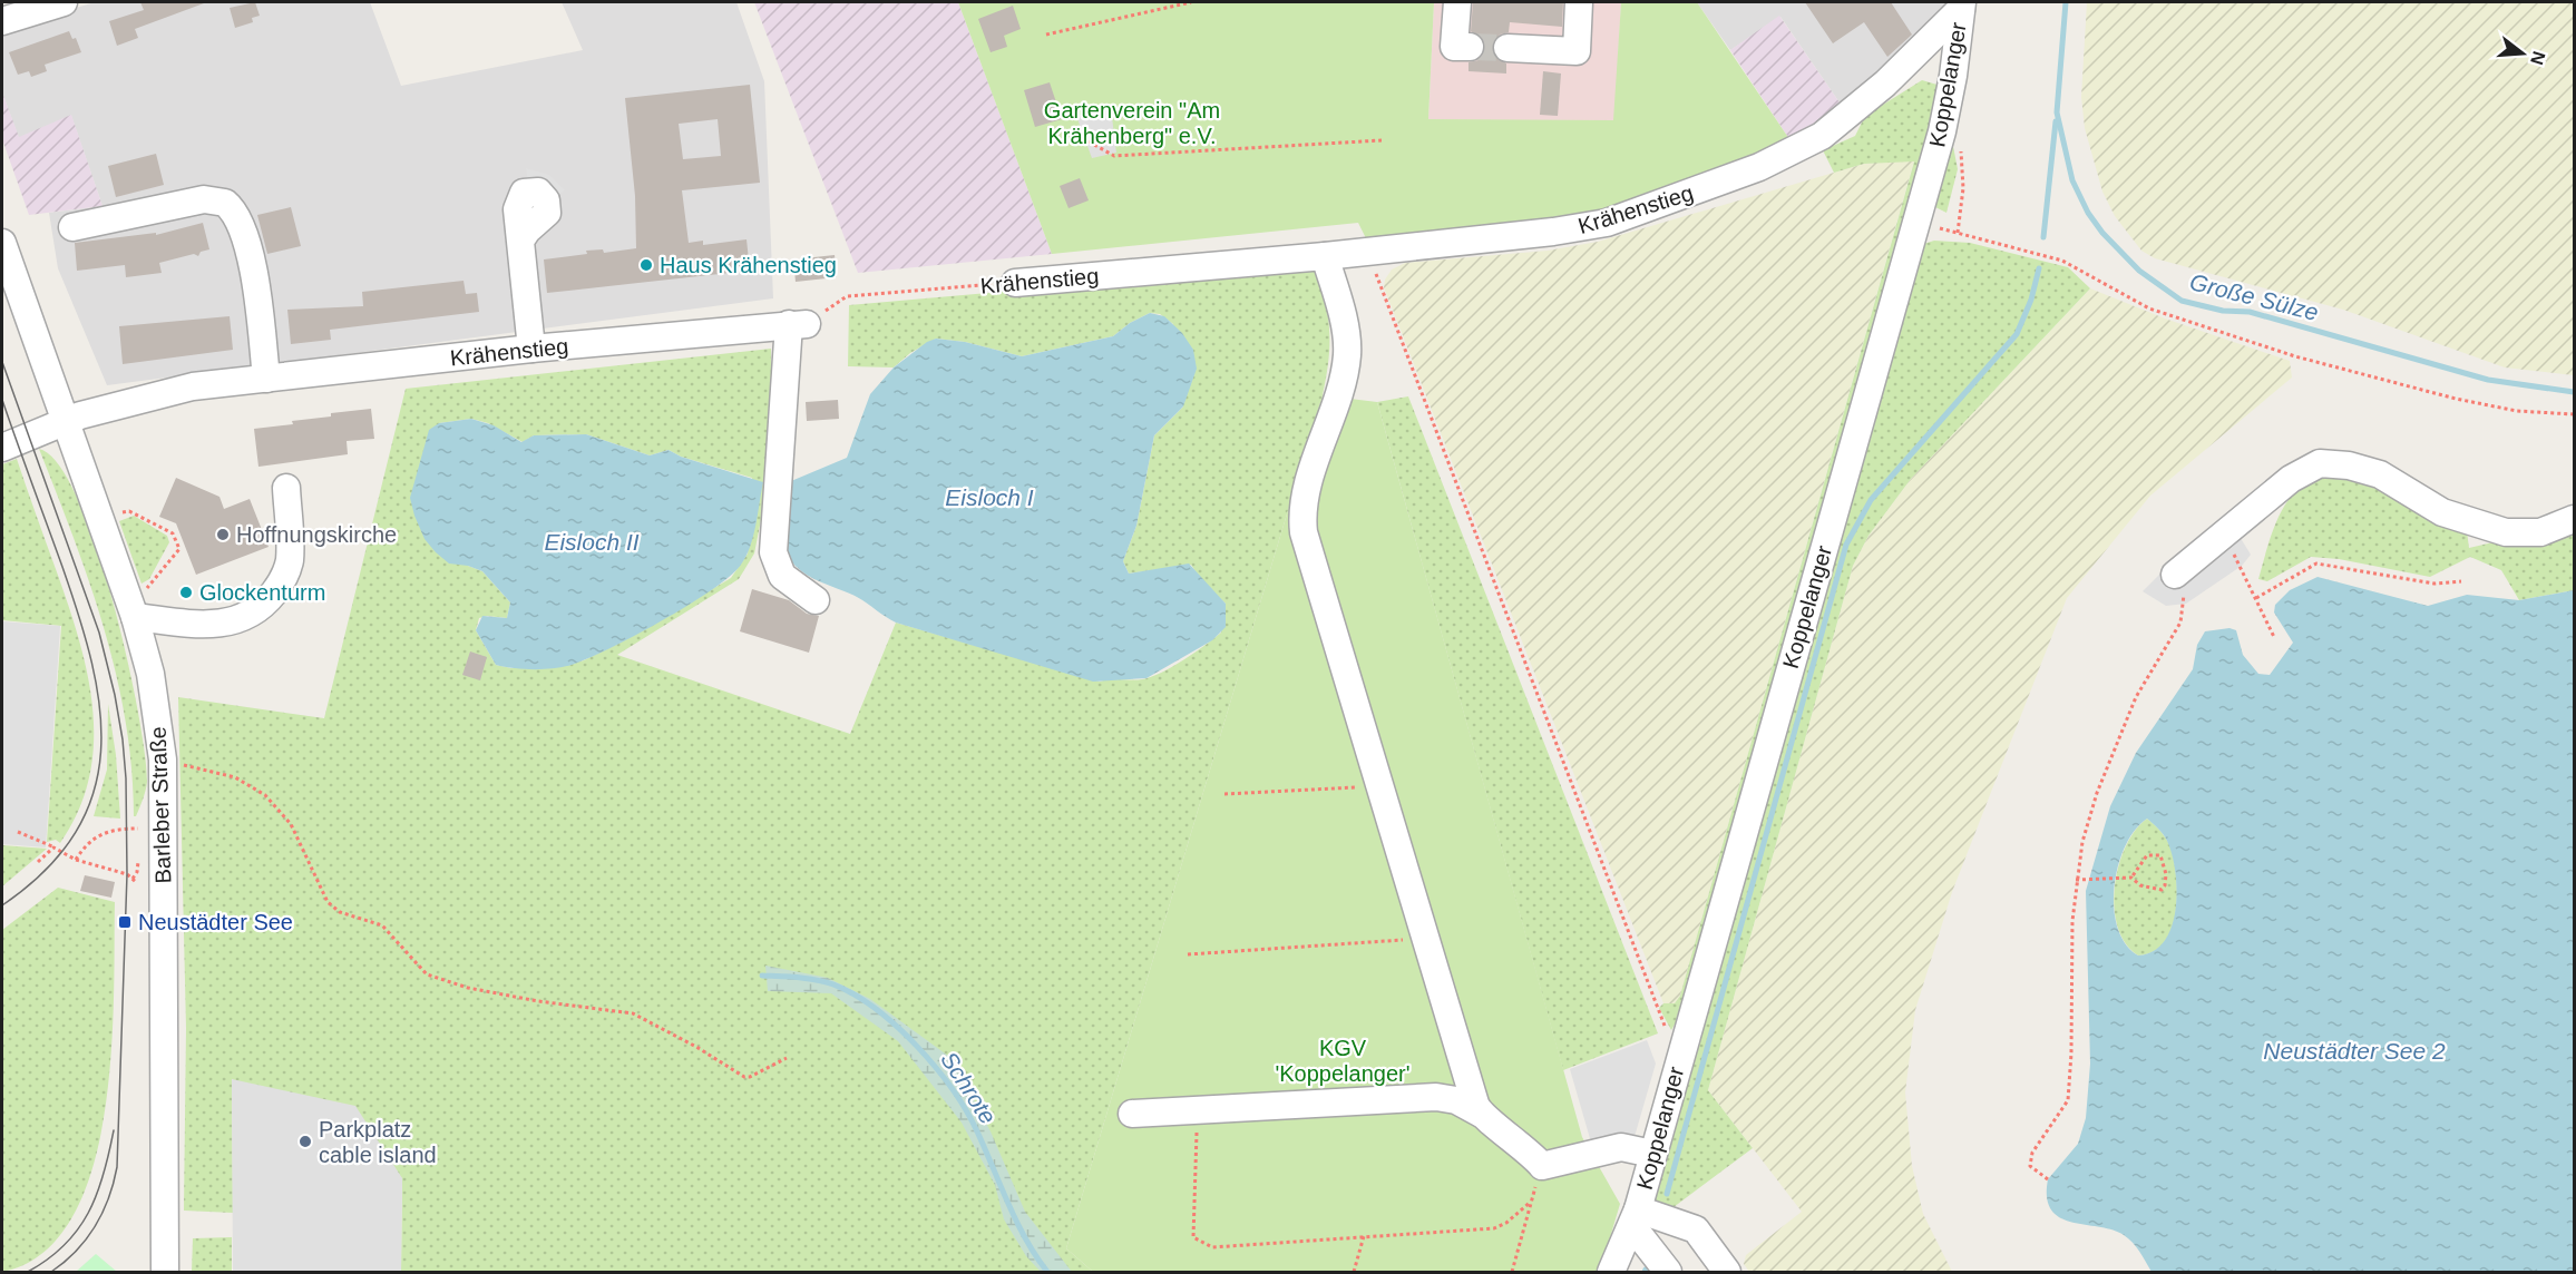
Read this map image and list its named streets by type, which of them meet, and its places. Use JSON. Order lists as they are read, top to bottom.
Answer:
{
  "streets": {
    "street": ["Koppelanger", "Krähenstieg", "Barleber Straße"]
  },
  "crossings": [
    ["Koppelanger", "Krähenstieg"],
    ["Krähenstieg", "Barleber Straße"]
  ],
  "water": [
    "Große Sülze",
    "Eisloch I",
    "Eisloch II",
    "Neustädter See 2",
    "Schrote"
  ],
  "parks": ["Gartenverein \"Am Krähenberg\" e.V.", "KGV 'Koppelanger'"],
  "places": {
    "other": [
      "Haus Krähenstieg",
      "Hoffnungskirche",
      "Glockenturm",
      "Parkplatz cable island"
    ],
    "transit": ["Neustädter See"]
  },
  "north": "right"
}
